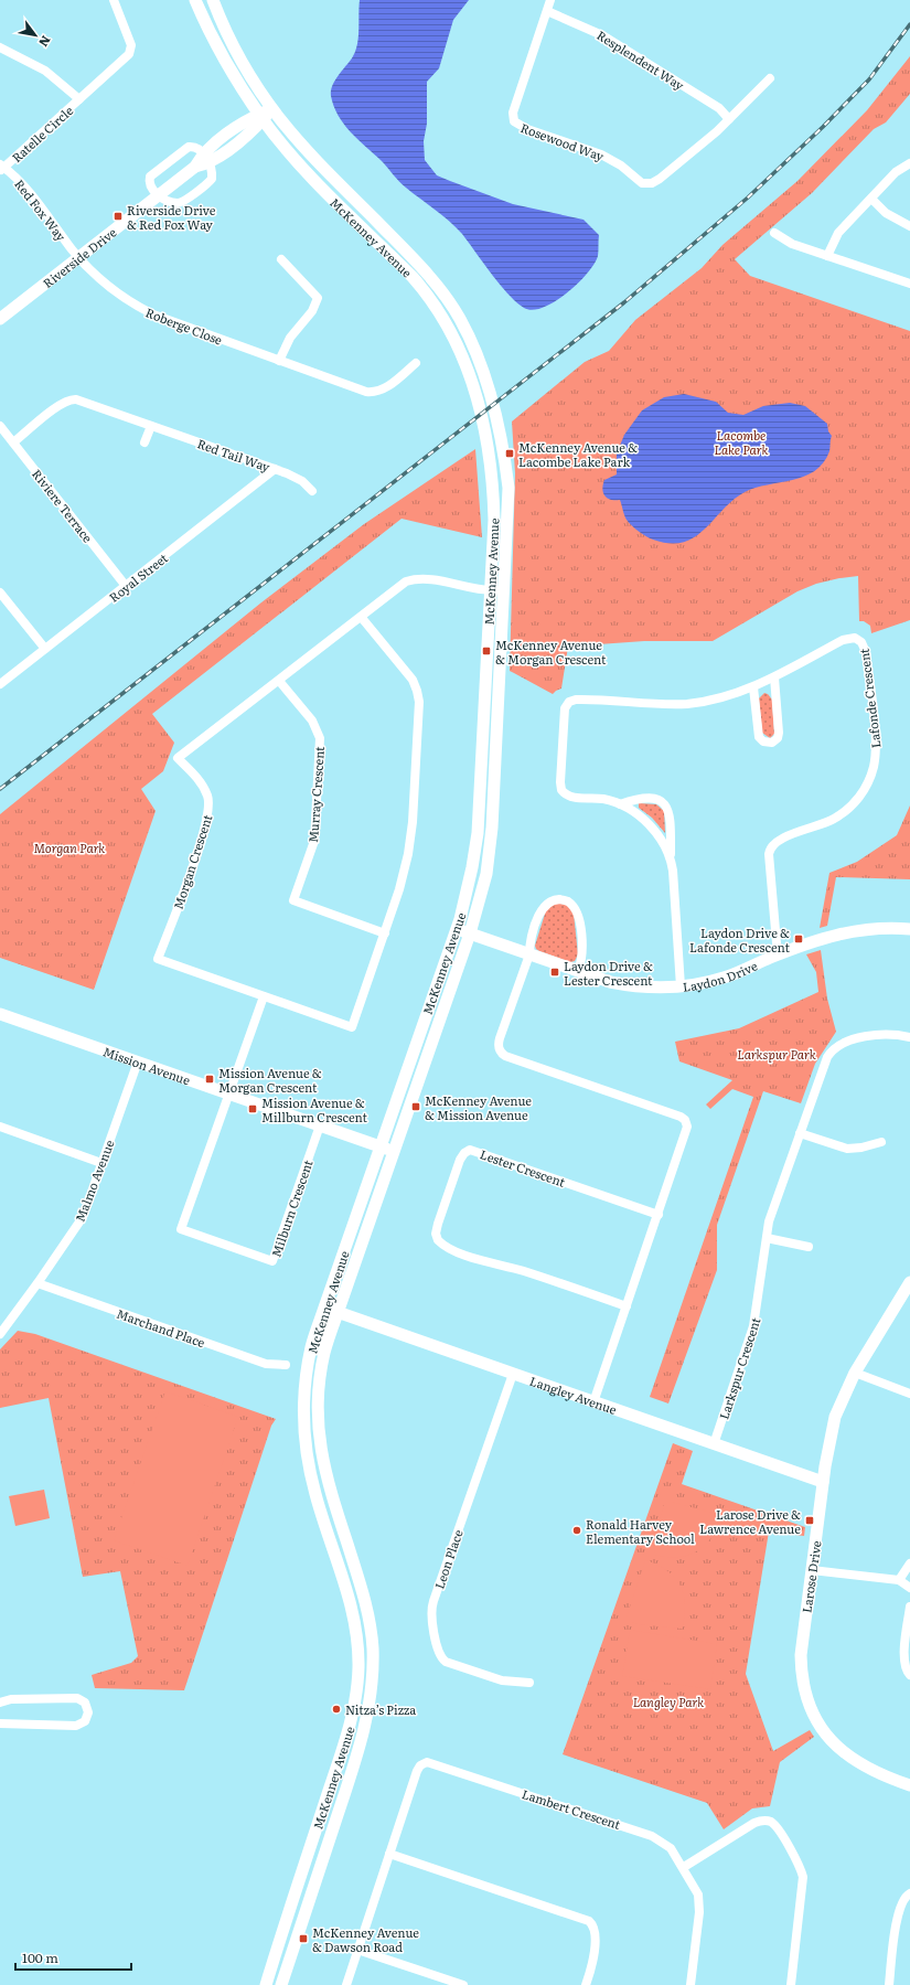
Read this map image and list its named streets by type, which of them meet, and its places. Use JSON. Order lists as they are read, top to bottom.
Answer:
{
  "streets": {
    "main road": [
      "McKenney Avenue",
      "Riverside Drive",
      "Laydon Drive",
      "Mission Avenue",
      "Langley Avenue",
      "Larose Drive"
    ],
    "street": [
      "Resplendent Way",
      "Ratelle Circle",
      "Rosewood Way",
      "Red Fox Way",
      "Roberge Close",
      "Red Tail Way",
      "Riviere Terrace",
      "Royal Street",
      "Lafonde Crescent",
      "Murray Crescent",
      "Morgan Crescent",
      "Lester Crescent",
      "Malmo Avenue",
      "Milburn Crescent",
      "Marchand Place",
      "Larkspur Crescent",
      "Leon Place",
      "Lambert Crescent"
    ]
  },
  "crossings": [
    ["Resplendent Way", "Rosewood Way"],
    ["Ratelle Circle", "Red Fox Way"],
    ["Red Fox Way", "Riverside Drive"],
    ["Red Fox Way", "Roberge Close"],
    ["McKenney Avenue", "Riverside Drive"],
    ["McKenney Avenue", "Morgan Crescent"],
    ["McKenney Avenue", "Laydon Drive"],
    ["McKenney Avenue", "Mission Avenue"],
    ["McKenney Avenue", "Langley Avenue"],
    ["Riverside Drive", "Roberge Close"],
    ["Red Tail Way", "Riviere Terrace"],
    ["Red Tail Way", "Royal Street"],
    ["Riviere Terrace", "Royal Street"],
    ["Lafonde Crescent", "Laydon Drive"],
    ["Murray Crescent", "Morgan Crescent"],
    ["Mission Avenue", "Malmo Avenue"],
    ["Mission Avenue", "Milburn Crescent"],
    ["Malmo Avenue", "Marchand Place"],
    ["Larkspur Crescent", "Langley Avenue"],
    ["Langley Avenue", "Leon Place"],
    ["Langley Avenue", "Larose Drive"]
  ],
  "parks": [
    "Lacombe Lake Park",
    "Morgan Park",
    "Larkspur Park",
    "Langley Park"
  ],
  "places": {
    "transit": [
      "Riverside Drive & Red Fox Way",
      "McKenney Avenue & Lacombe Lake Park",
      "McKenney Avenue & Morgan Crescent",
      "Laydon Drive & Lafonde Crescent",
      "Laydon Drive & Lester Crescent",
      "Mission Avenue & Morgan Crescent",
      "McKenney Avenue & Mission Avenue",
      "Mission Avenue & Millburn Crescent",
      "Larose Drive & Lawrence Avenue",
      "McKenney Avenue & Dawson Road"
    ],
    "other": ["Ronald Harvey Elementary School", "Nitza’s Pizza"]
  },
  "scale_bar": "100 m",
  "north": "bottom right"
}
